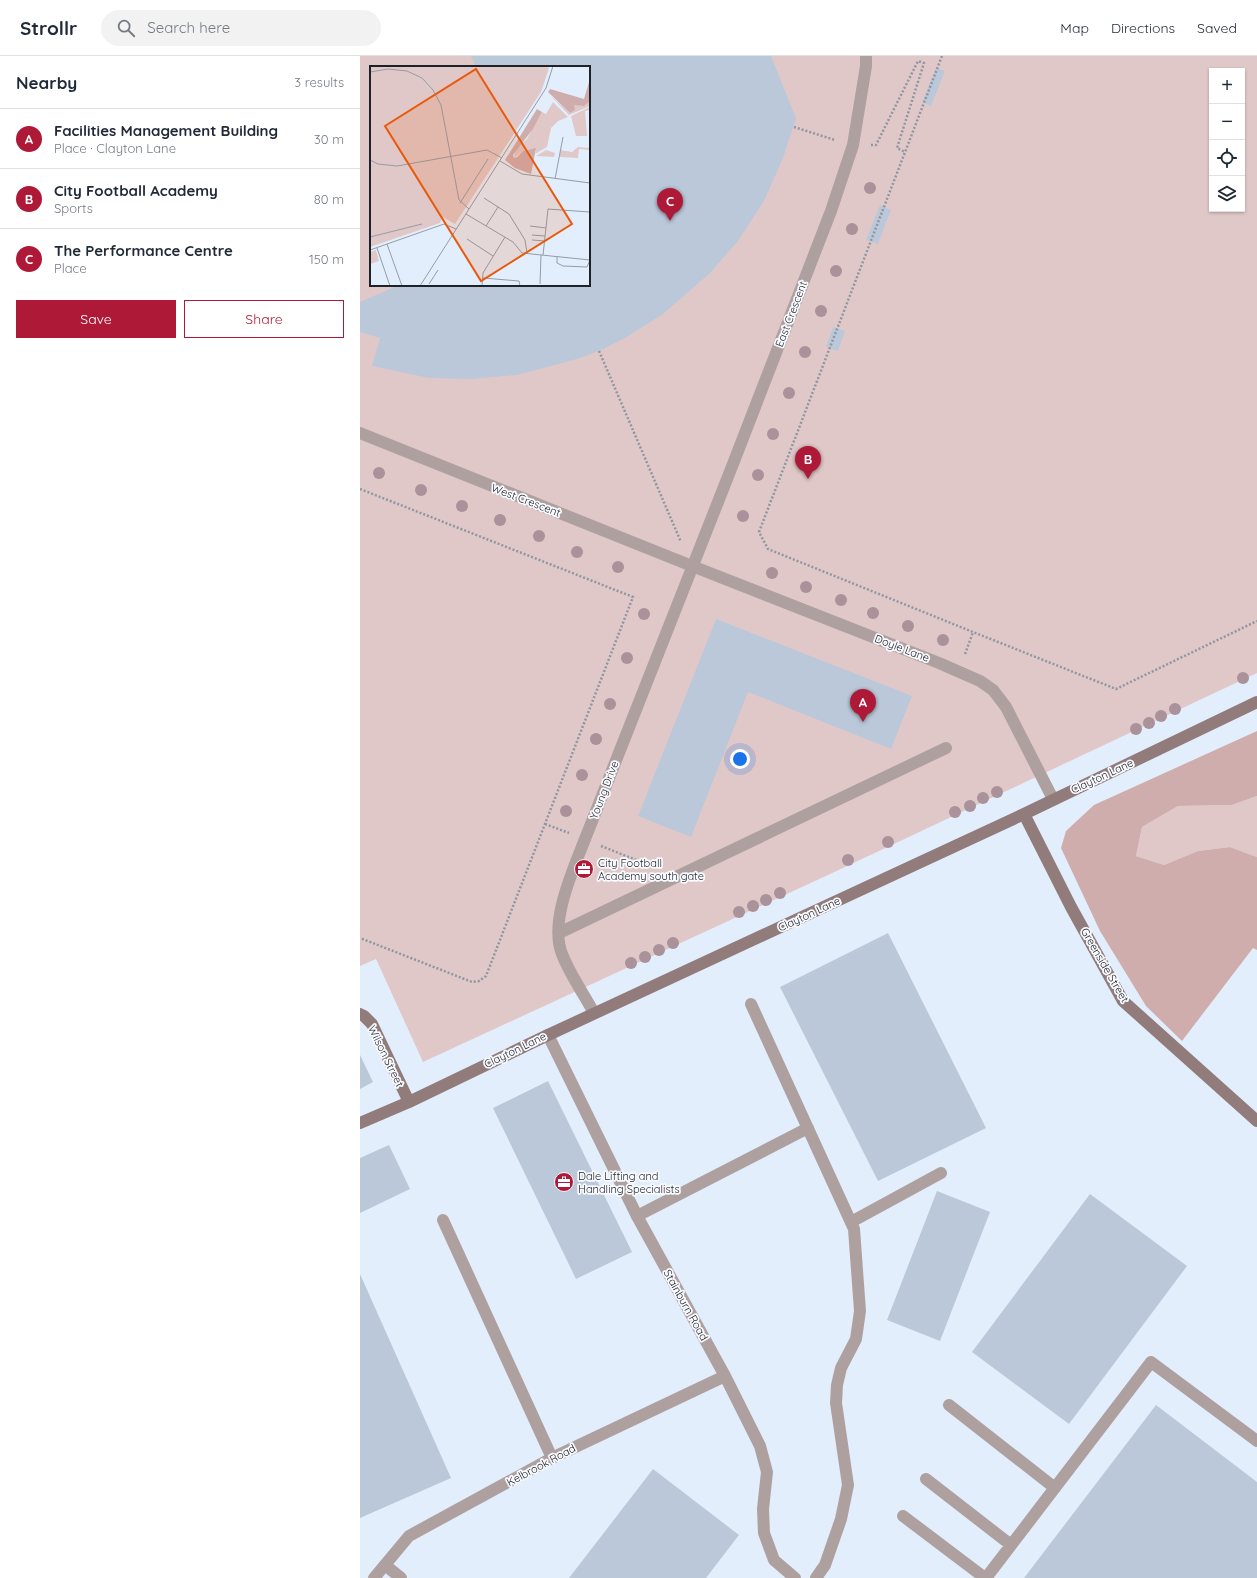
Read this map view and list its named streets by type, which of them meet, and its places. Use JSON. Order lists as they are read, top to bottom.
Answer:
{
  "streets": {
    "street": [
      "East Crescent",
      "West Crescent",
      "Doyle Lane",
      "Clayton Lane",
      "Young Drive",
      "Greenside Street",
      "Wilson Street",
      "Stainburn Road",
      "Kelbrook Road"
    ]
  },
  "crossings": [
    ["East Crescent", "West Crescent"],
    ["East Crescent", "Doyle Lane"],
    ["East Crescent", "Young Drive"],
    ["West Crescent", "Doyle Lane"],
    ["West Crescent", "Young Drive"],
    ["Doyle Lane", "Clayton Lane"],
    ["Doyle Lane", "Young Drive"],
    ["Clayton Lane", "Young Drive"],
    ["Clayton Lane", "Greenside Street"],
    ["Clayton Lane", "Wilson Street"],
    ["Clayton Lane", "Stainburn Road"],
    ["Stainburn Road", "Kelbrook Road"]
  ],
  "places": {
    "office": ["City Football Academy south gate", "Dale Lifting and Handling Specialists"]
  },
  "page": {
    "header": "Strollr",
    "search": "Search here",
    "nav": ["Map", "Directions", "Saved"],
    "heading": ["Nearby", "3 results"],
    "map_buttons": ["+", "−"],
    "list": [
      {
        "mark": "A",
        "name": "Facilities Management Building",
        "note": "Place · Clayton Lane",
        "value": "30 m"
      },
      {
        "mark": "B",
        "name": "City Football Academy",
        "note": "Sports",
        "value": "80 m"
      },
      {
        "mark": "C",
        "name": "The Performance Centre",
        "note": "Place",
        "value": "150 m"
      }
    ],
    "pins": ["C", "B", "A"],
    "buttons": ["Save", "Share"]
  }
}
